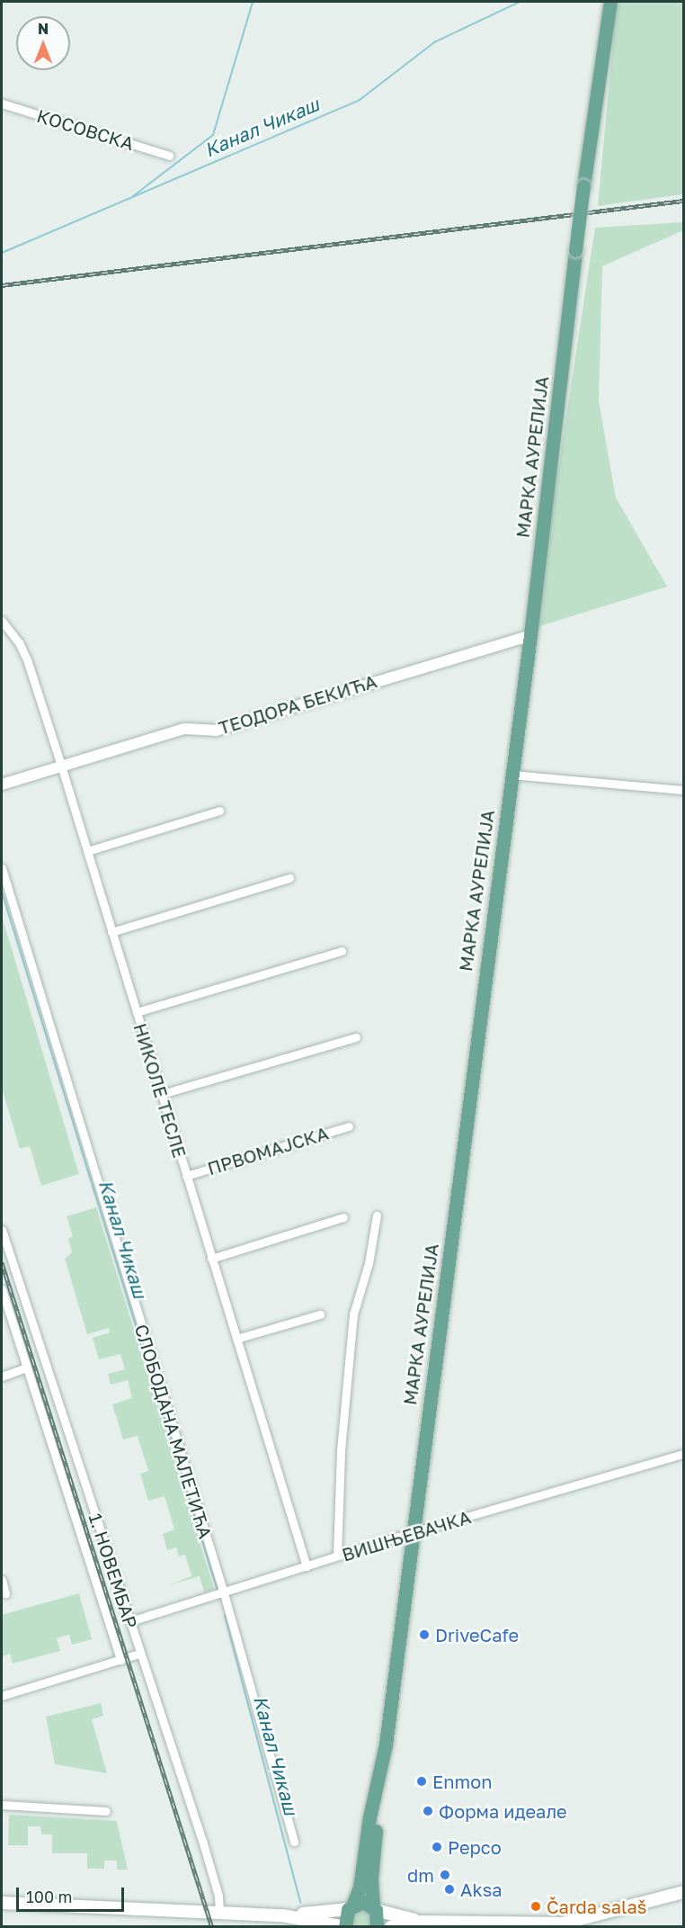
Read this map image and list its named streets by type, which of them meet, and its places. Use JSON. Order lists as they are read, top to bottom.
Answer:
{
  "streets": {
    "main road": ["МАРКА АУРЕЛИЈА"],
    "street": [
      "КОСОВСКА",
      "ТЕОДОРА БЕКИЋА",
      "НИКОЛЕ ТЕСЛЕ",
      "ПРВОМАЈСКА",
      "СЛОБОДАНА МАЛЕТИЋА",
      "ВИШЊЕВАЧКА",
      "1. НОВЕМБАР"
    ]
  },
  "crossings": [
    ["МАРКА АУРЕЛИЈА", "ТЕОДОРА БЕКИЋА"],
    ["МАРКА АУРЕЛИЈА", "ВИШЊЕВАЧКА"],
    ["ТЕОДОРА БЕКИЋА", "НИКОЛЕ ТЕСЛЕ"],
    ["НИКОЛЕ ТЕСЛЕ", "ПРВОМАЈСКА"],
    ["НИКОЛЕ ТЕСЛЕ", "ВИШЊЕВАЧКА"],
    ["СЛОБОДАНА МАЛЕТИЋА", "ВИШЊЕВАЧКА"],
    ["ВИШЊЕВАЧКА", "1. НОВЕМБАР"]
  ],
  "water": ["Канал Чикаш"],
  "places": [
    "DriveCafe",
    "Enmon",
    "Форма идеале",
    "Pepco",
    "dm",
    "Aksa",
    "Čarda salaš"
  ],
  "scale_bar": "100 m",
  "north": "top"
}
